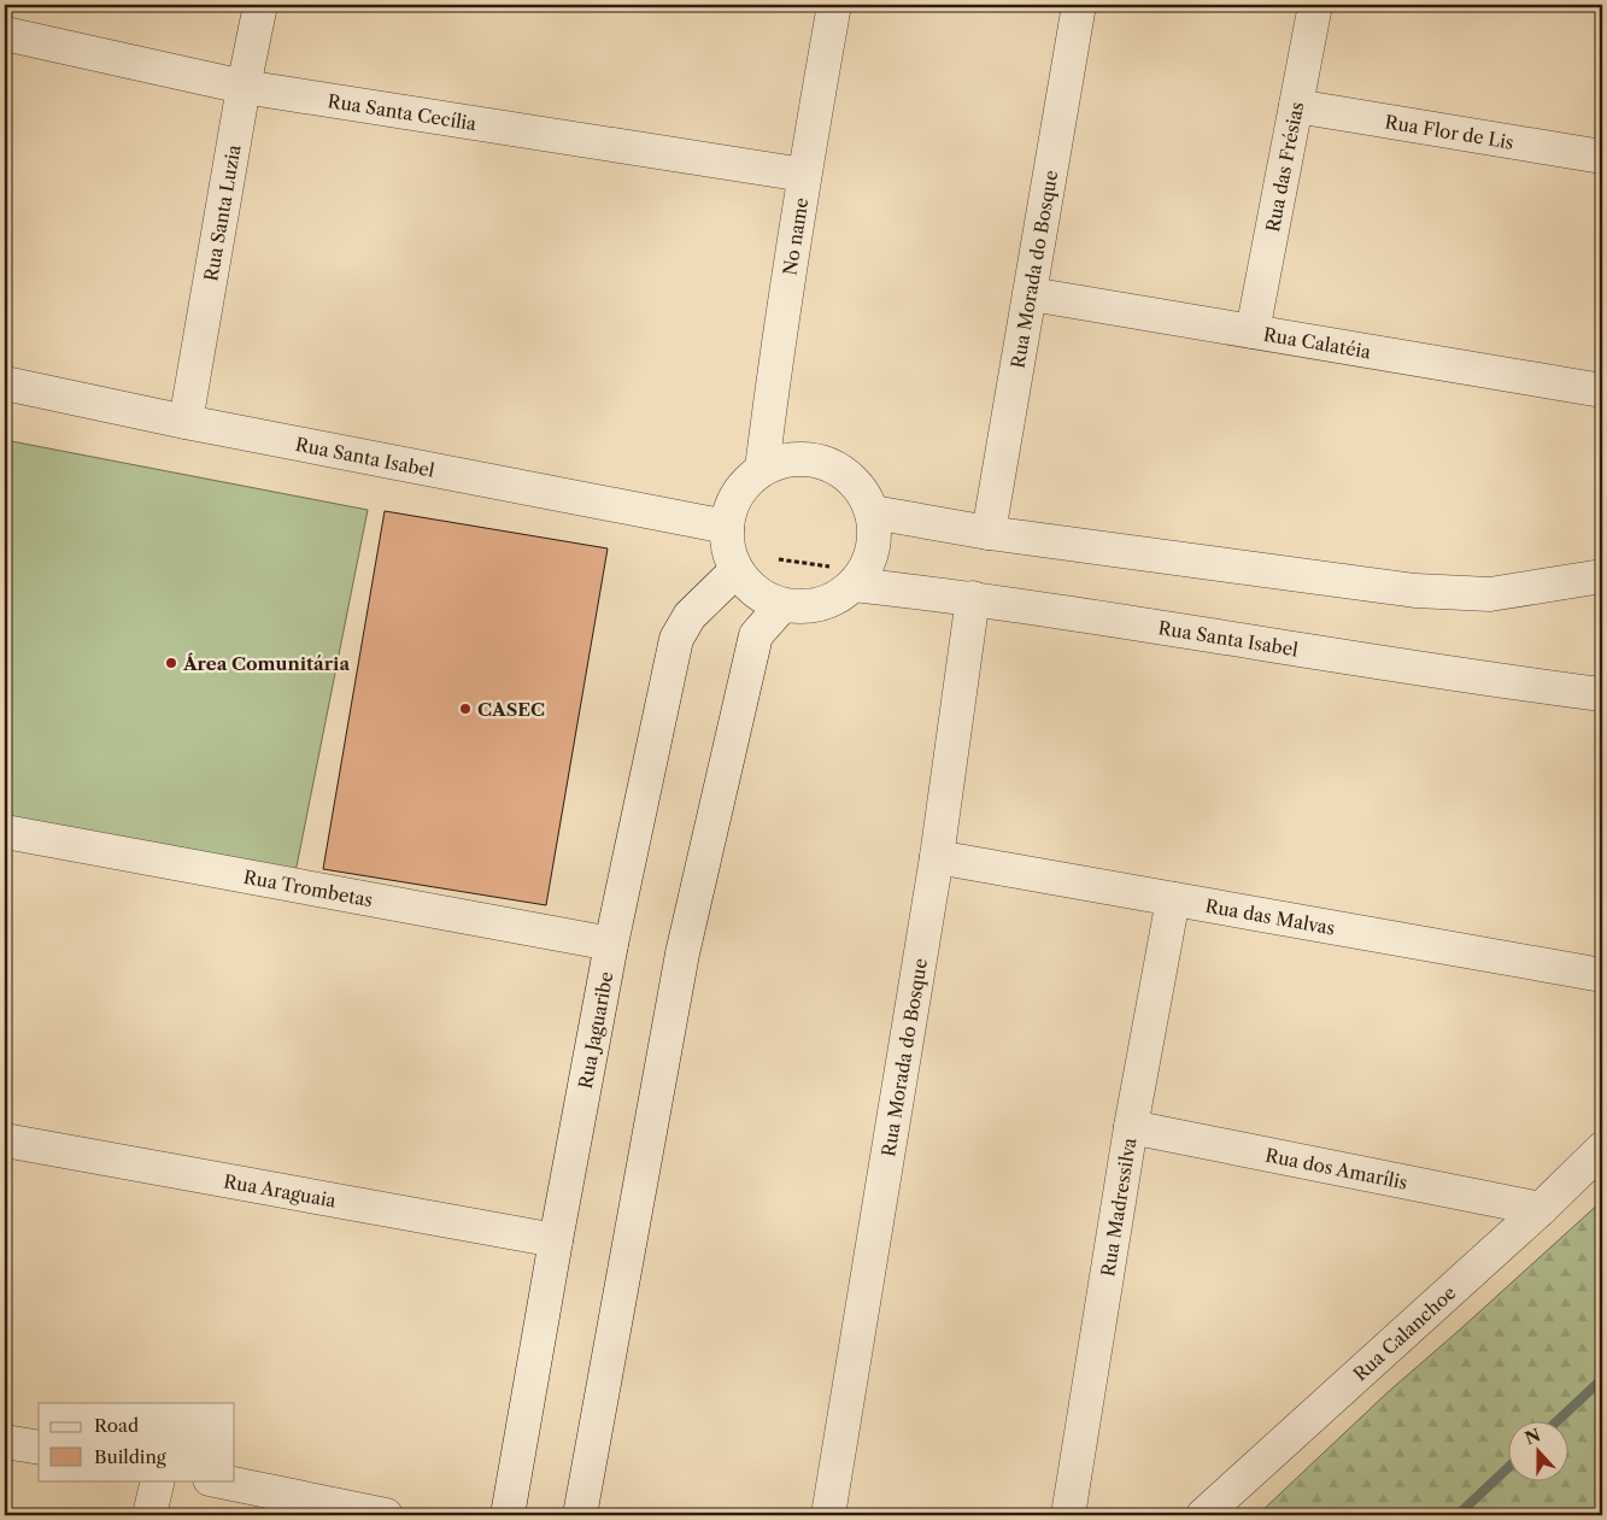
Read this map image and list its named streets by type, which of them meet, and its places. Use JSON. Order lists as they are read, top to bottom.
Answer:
{
  "streets": {
    "street": [
      "Rua Santa Cecília",
      "Rua Flor de Lis",
      "Rua das Frésias",
      "Rua Santa Luzia",
      "No name",
      "Rua Morada do Bosque",
      "Rua Calatéia",
      "Rua Santa Isabel",
      "Rua Trombetas",
      "Rua das Malvas",
      "Rua Jaguaribe",
      "Rua dos Amarílis",
      "Rua Araguaia",
      "Rua Madressilva",
      "Rua Calanchoe"
    ]
  },
  "crossings": [
    ["Rua Santa Cecília", "Rua Santa Luzia"],
    ["Rua Santa Cecília", "No name"],
    ["Rua Flor de Lis", "Rua das Frésias"],
    ["Rua das Frésias", "Rua Calatéia"],
    ["Rua Santa Luzia", "Rua Santa Isabel"],
    ["No name", "Rua Santa Isabel"],
    ["No name", "Rua Jaguaribe"],
    ["Rua Morada do Bosque", "Rua Calatéia"],
    ["Rua Morada do Bosque", "Rua Santa Isabel"],
    ["Rua Morada do Bosque", "Rua das Malvas"],
    ["Rua Santa Isabel", "Rua Jaguaribe"],
    ["Rua Trombetas", "Rua Jaguaribe"],
    ["Rua das Malvas", "Rua Madressilva"],
    ["Rua Jaguaribe", "Rua Araguaia"],
    ["Rua dos Amarílis", "Rua Madressilva"],
    ["Rua dos Amarílis", "Rua Calanchoe"]
  ],
  "places": ["Área Comunitária", "CASEC"],
  "legend": ["Road", "Building"],
  "north": "top"
}
